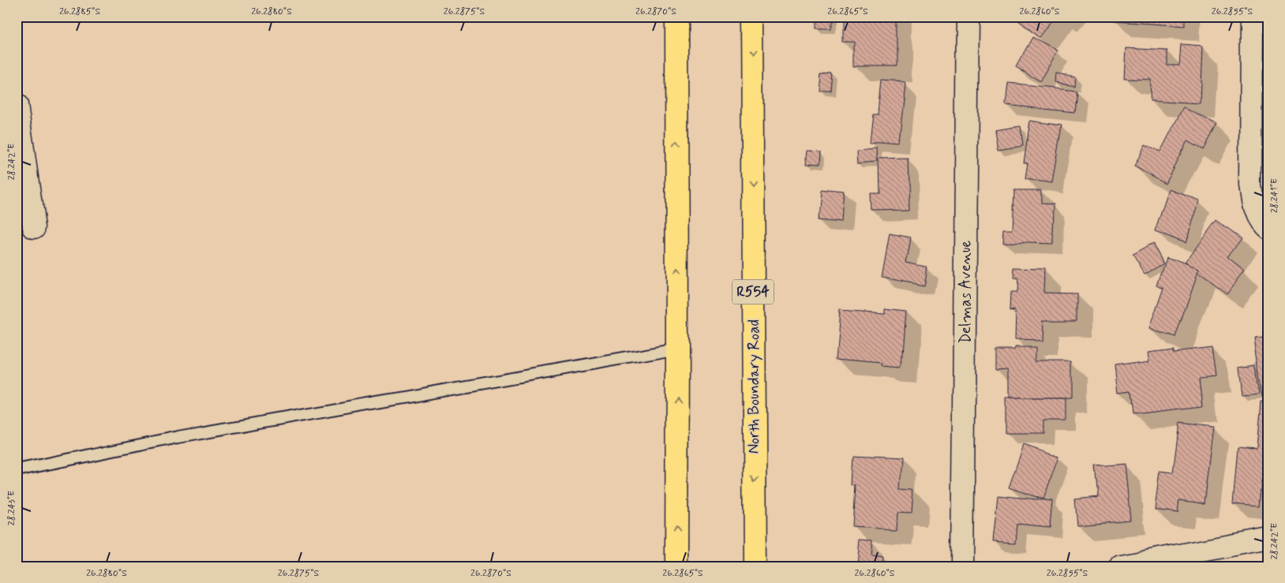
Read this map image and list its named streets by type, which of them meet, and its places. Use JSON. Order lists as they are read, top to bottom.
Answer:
{
  "streets": {
    "main road": ["R554", "North Boundary Road"],
    "street": ["Delmas Avenue"]
  },
  "coordinates": [
    "26.2885°S",
    "26.2880°S",
    "26.2875°S",
    "26.2870°S",
    "26.2865°S",
    "26.2860°S",
    "26.2855°S",
    "28.242°E",
    "28.241°E",
    "28.243°E"
  ]
}
